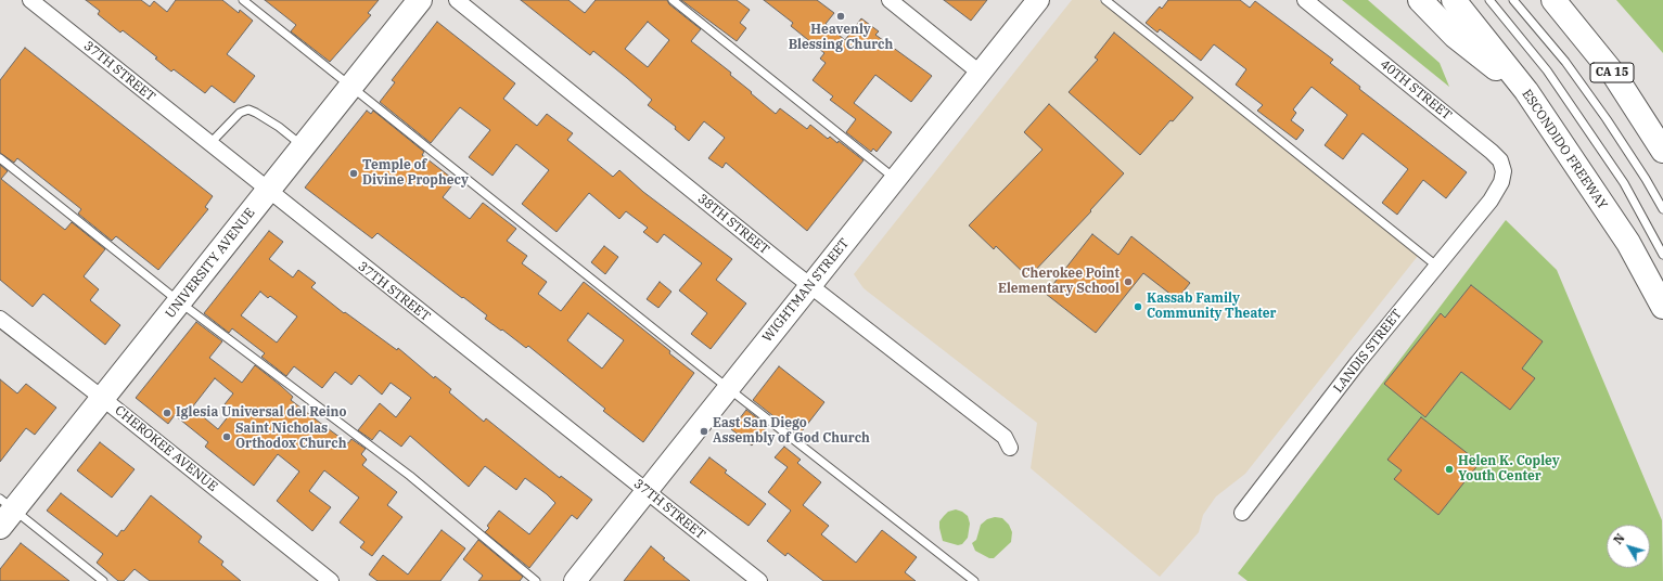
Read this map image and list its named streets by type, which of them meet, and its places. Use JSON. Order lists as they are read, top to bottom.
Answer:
{
  "streets": {
    "main road": [
      "CA 15",
      "ESCONDIDO FREEWAY",
      "UNIVERSITY AVENUE",
      "WIGHTMAN STREET"
    ],
    "street": [
      "37TH STREET",
      "40TH STREET",
      "38TH STREET",
      "LANDIS STREET",
      "CHEROKEE AVENUE"
    ]
  },
  "crossings": [
    ["37TH STREET", "UNIVERSITY AVENUE"],
    ["37TH STREET", "WIGHTMAN STREET"],
    ["40TH STREET", "LANDIS STREET"],
    ["38TH STREET", "WIGHTMAN STREET"],
    ["UNIVERSITY AVENUE", "CHEROKEE AVENUE"]
  ],
  "places": [
    "Heavenly Blessing Church",
    "Temple of Divine Prophecy",
    "Cherokee Point Elementary School",
    "Kassab Family Community Theater",
    "Iglesia Universal del Reino",
    "East San Diego Assembly of God Church",
    "Saint Nicholas Orthodox Church",
    "Helen K. Copley Youth Center"
  ],
  "north": "top left"
}
